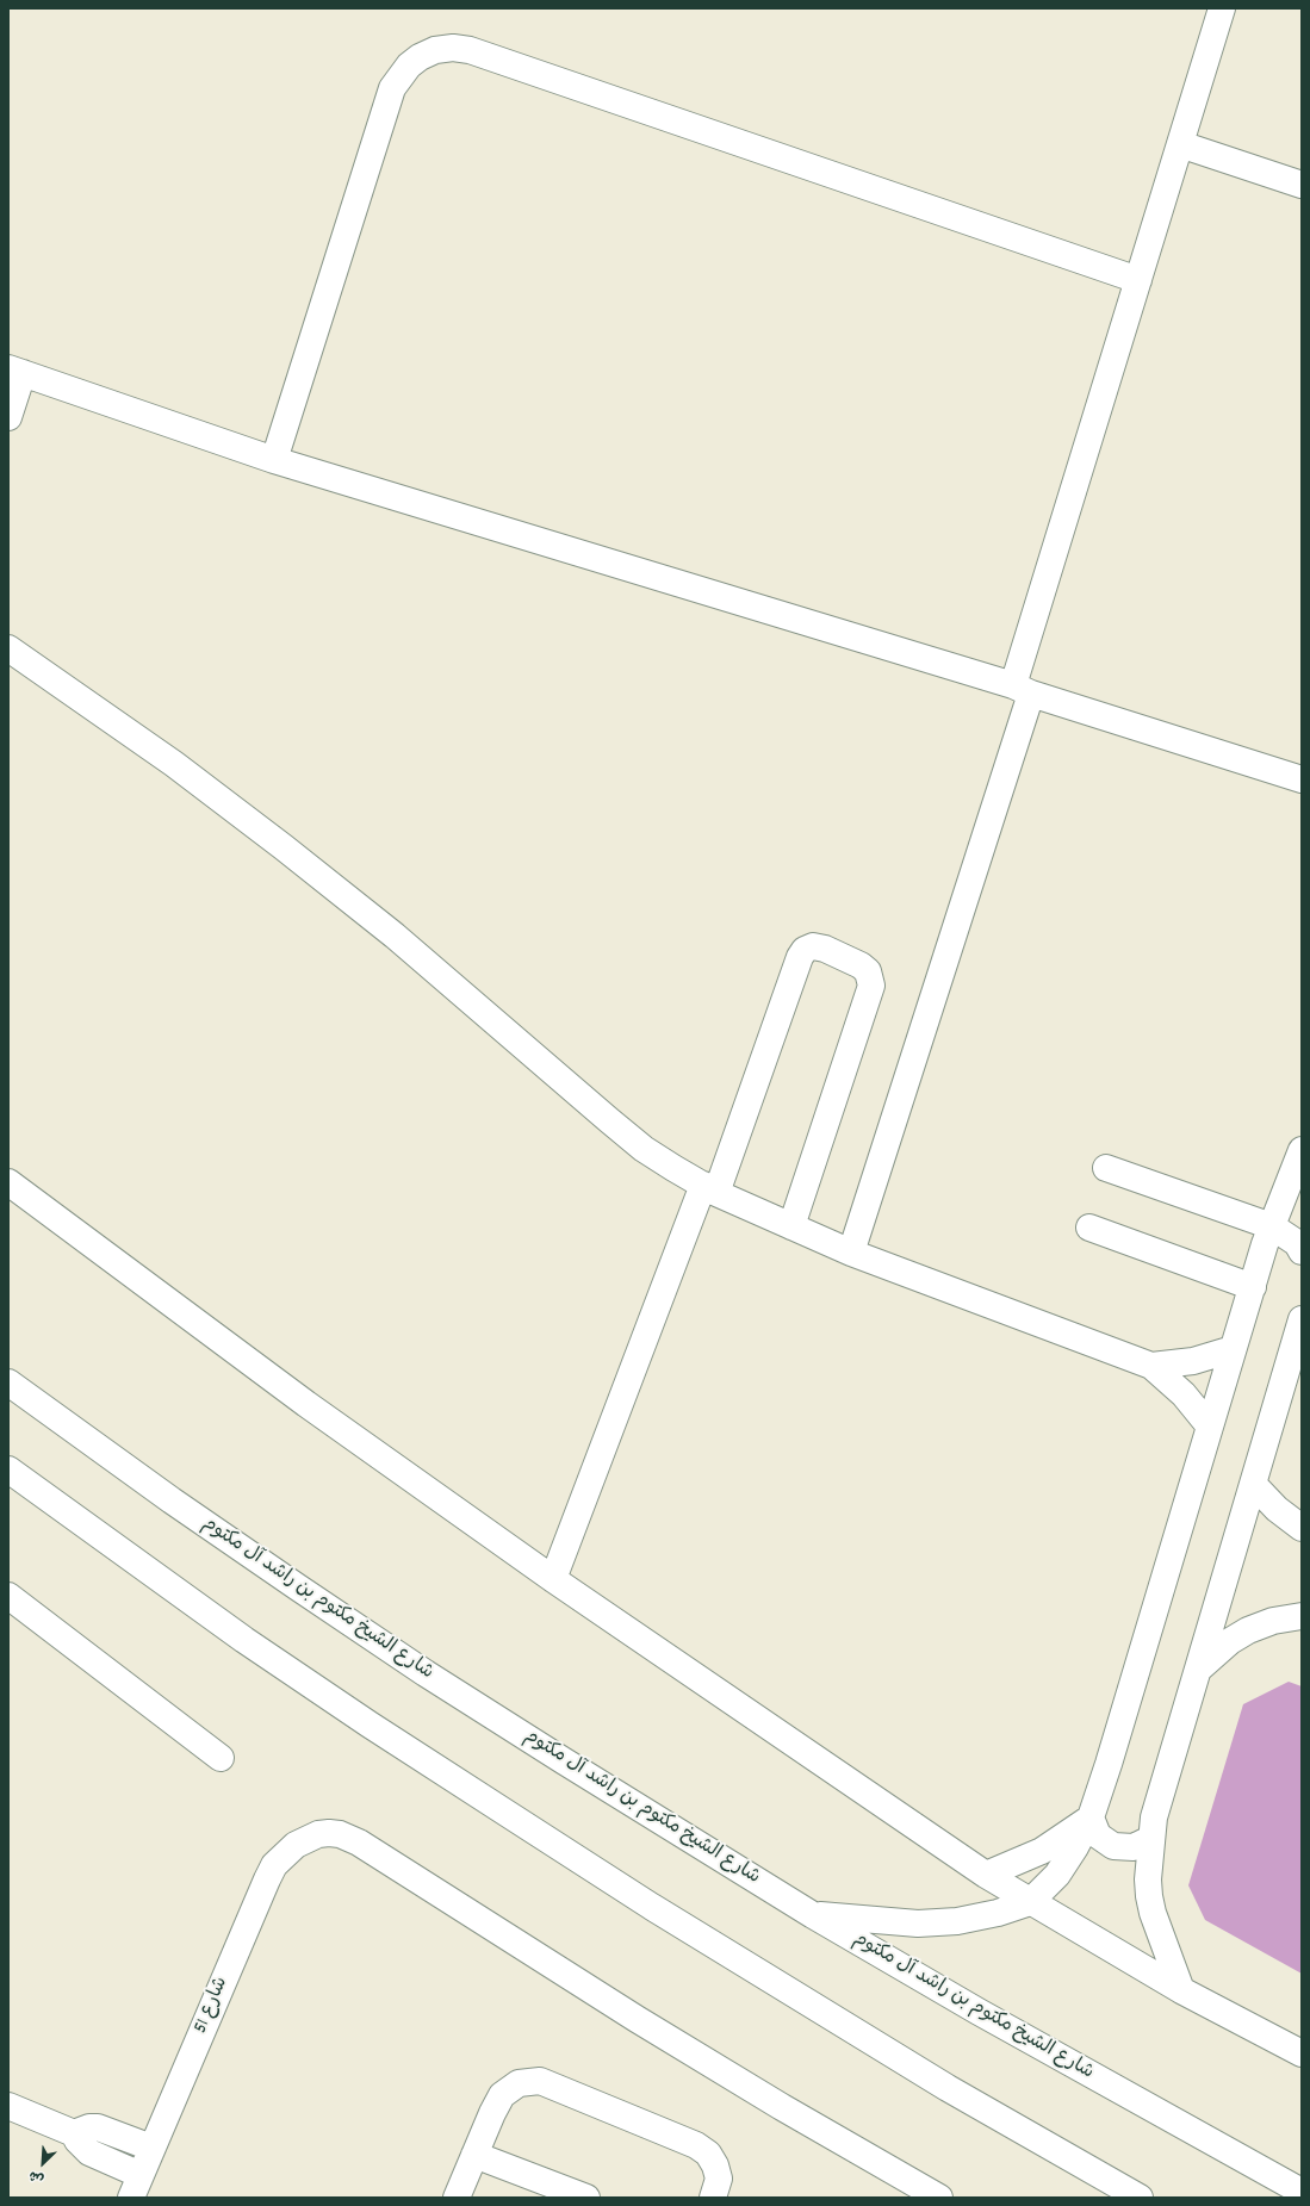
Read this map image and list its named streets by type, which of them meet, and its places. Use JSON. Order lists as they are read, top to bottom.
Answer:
{
  "streets": {
    "street": ["شارع الشيخ مكتوم بن راشد آل مكتوم", "شارع 51"]
  },
  "north": "bottom left"
}
